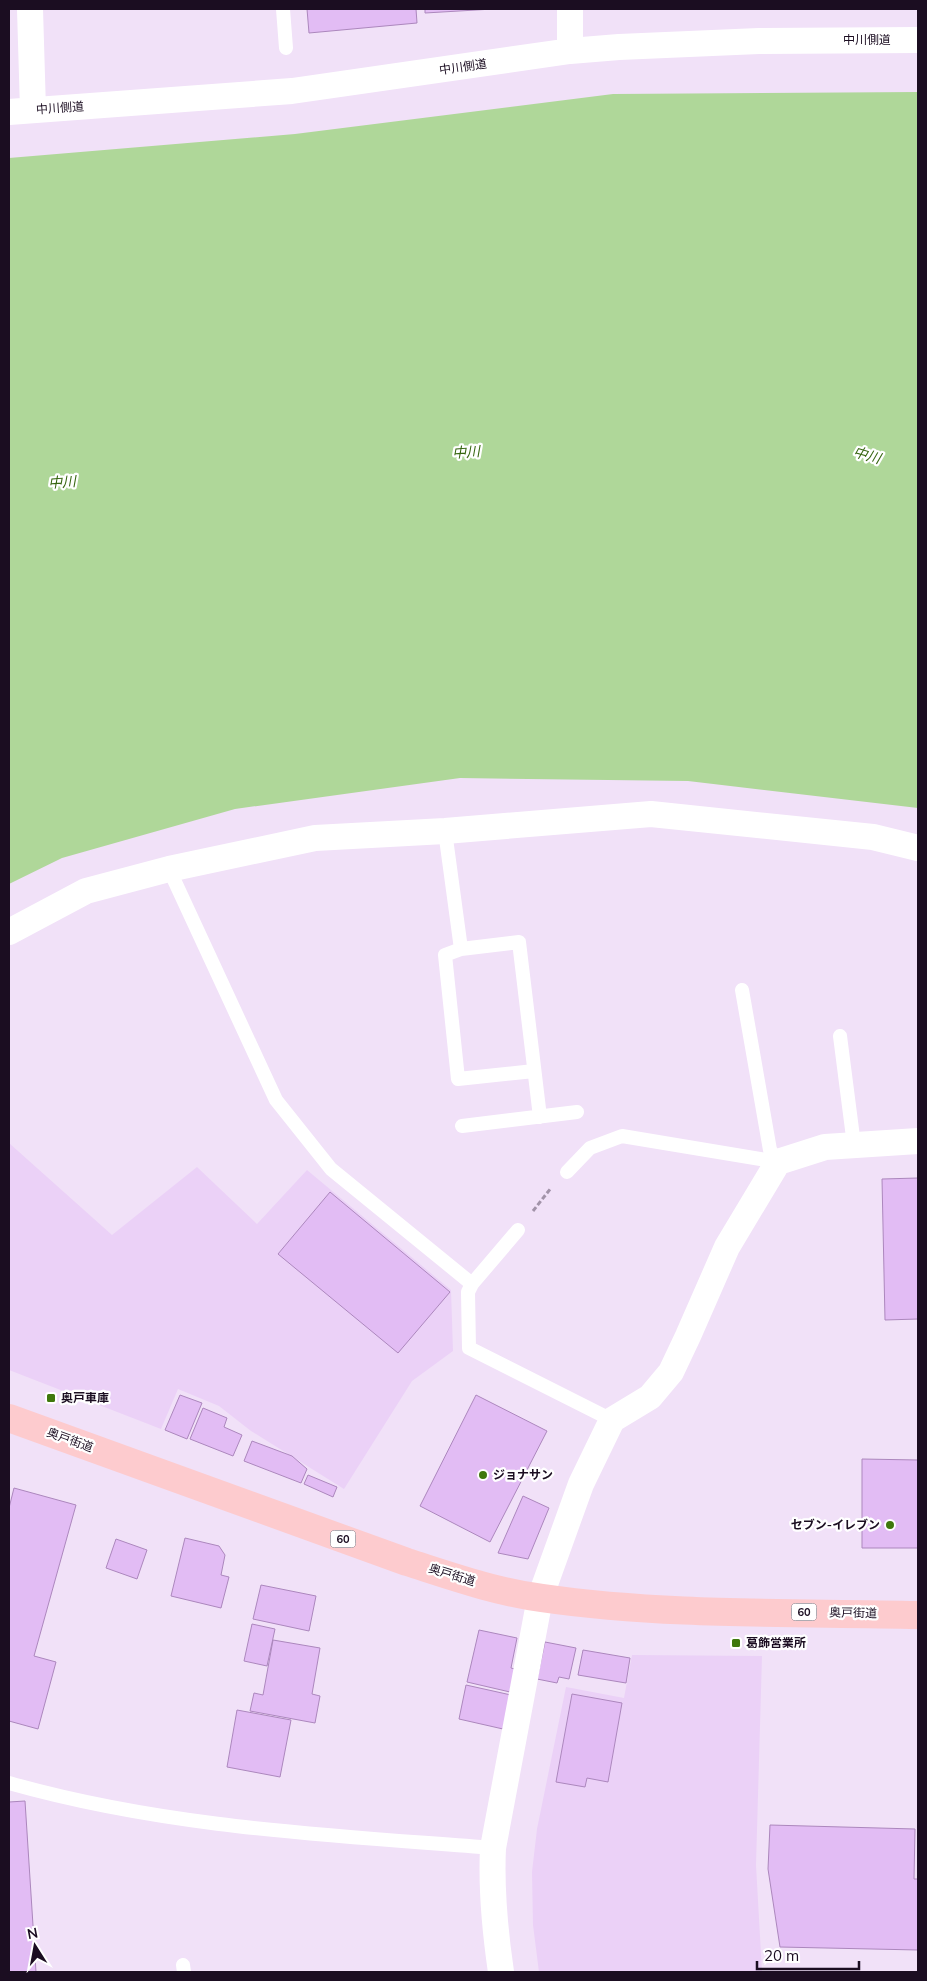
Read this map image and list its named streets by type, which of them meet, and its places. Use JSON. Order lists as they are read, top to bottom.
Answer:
{
  "streets": {
    "main road": ["奥戸街道", "60"],
    "street": ["中川側道"]
  },
  "water": ["中川"],
  "places": {
    "transit": ["奥戸車庫", "葛飾営業所"],
    "other": ["ジョナサン", "セブン-イレブン"]
  },
  "scale_bar": "20 m",
  "north": "top"
}
